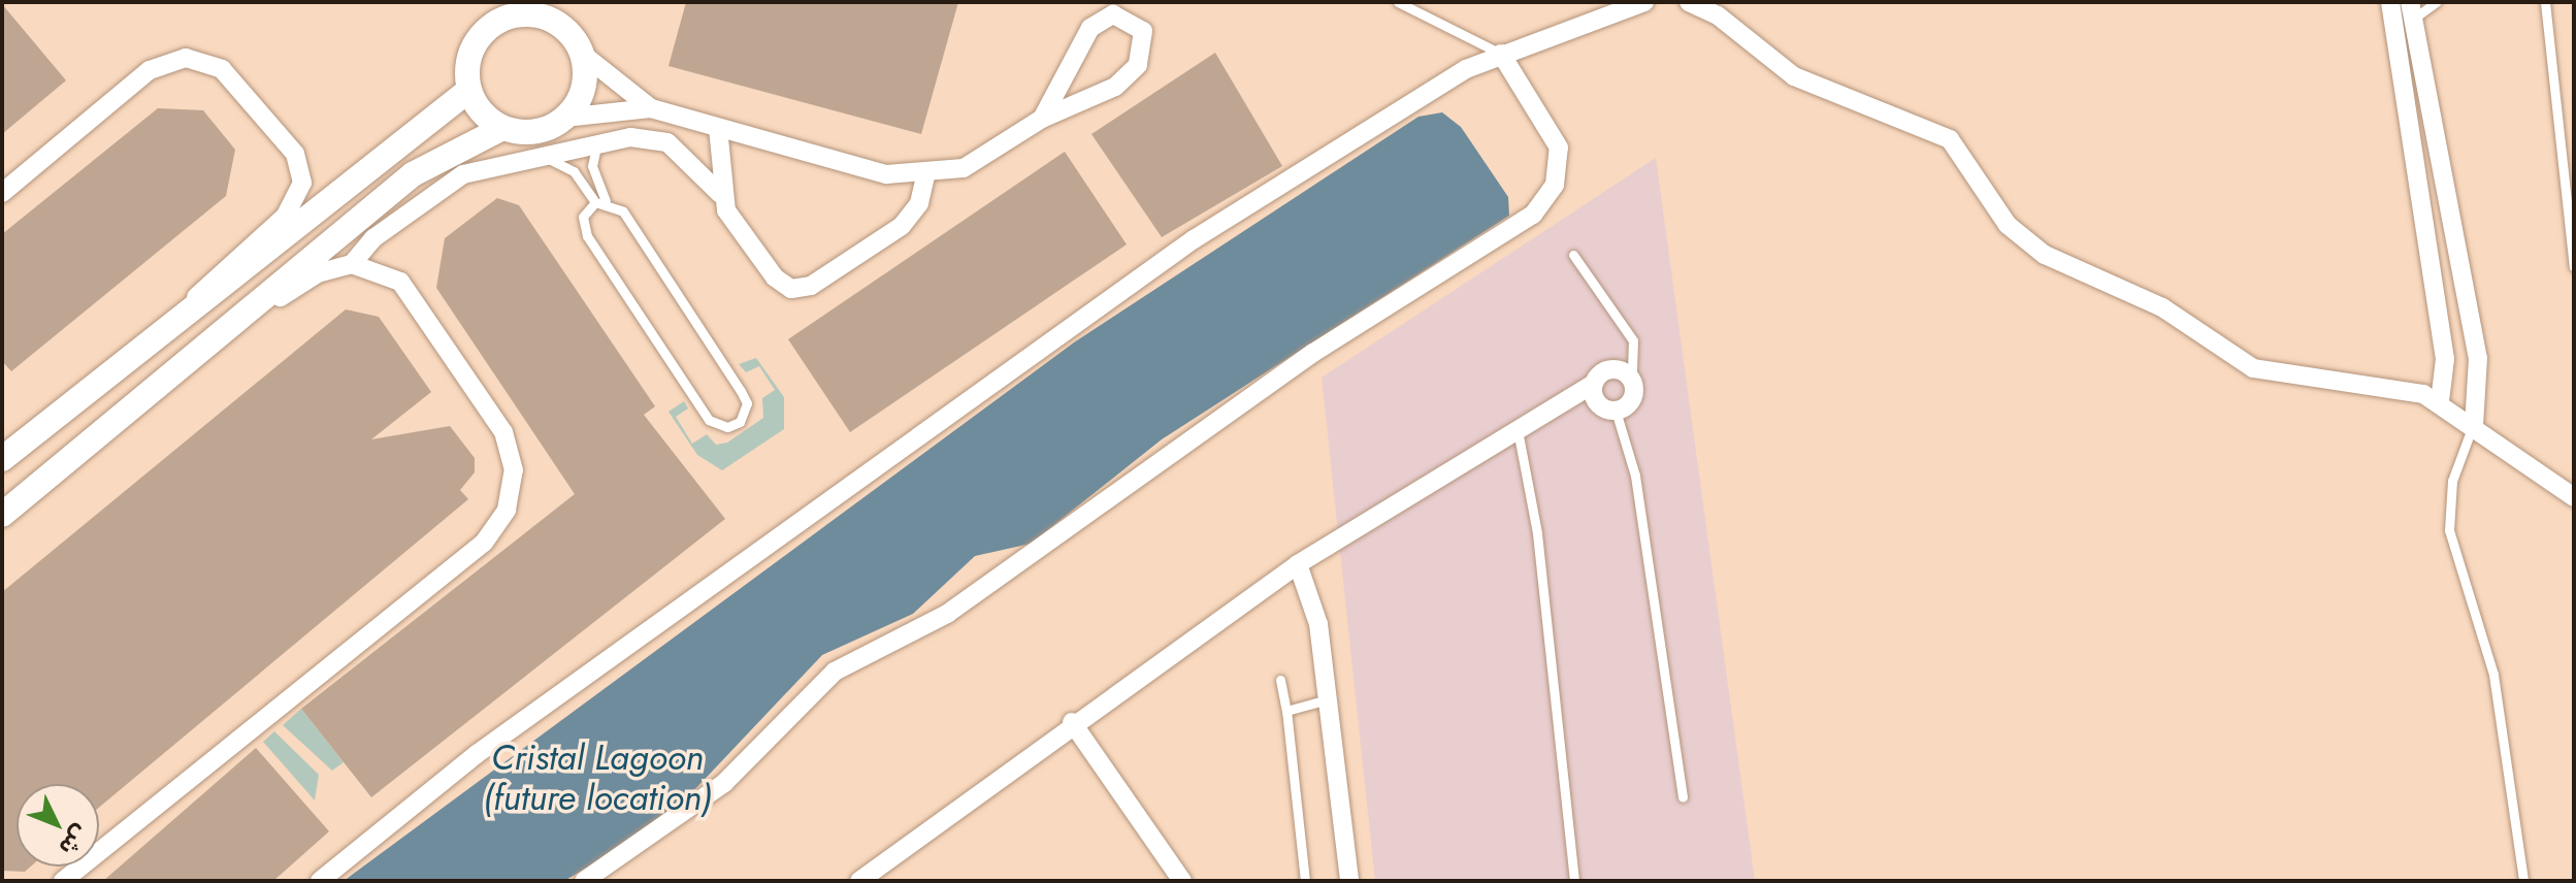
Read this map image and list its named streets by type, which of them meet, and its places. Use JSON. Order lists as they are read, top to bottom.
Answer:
{
  "water": ["Cristal Lagoon (future location)"],
  "north": "bottom right"
}
